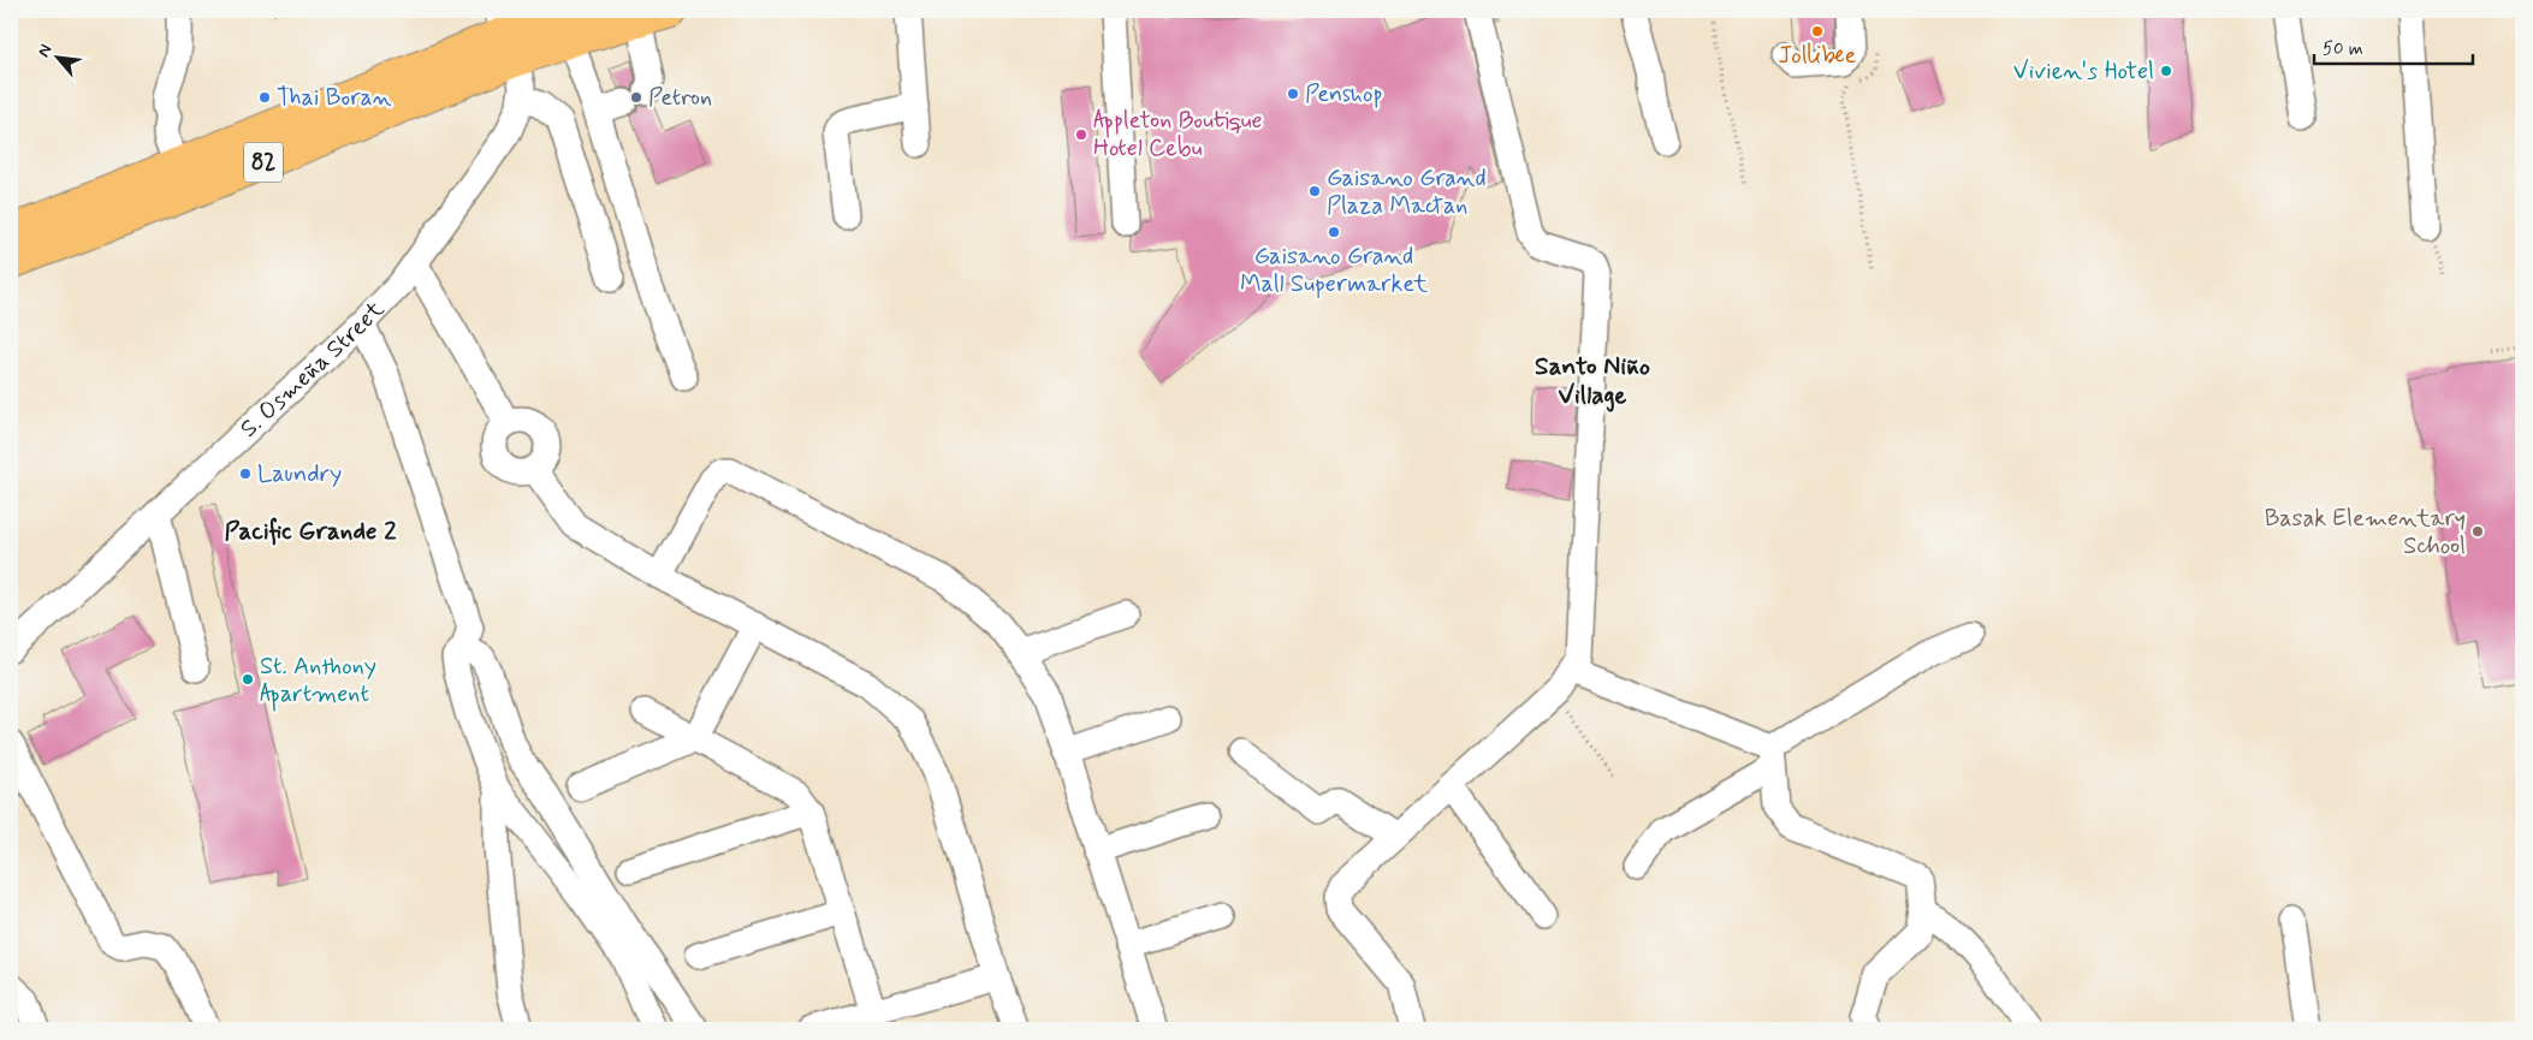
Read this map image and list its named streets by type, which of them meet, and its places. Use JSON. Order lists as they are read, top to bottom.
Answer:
{
  "streets": {
    "main road": ["82"],
    "street": ["S. Osmeña Street"]
  },
  "crossings": [
    ["82", "S. Osmeña Street"]
  ],
  "districts": ["Santo Niño Village", "Pacific Grande 2"],
  "places": [
    "Jollibee",
    "Vivien's Hotel",
    "Penshop",
    "Thai Boran",
    "Petron",
    "Appleton Boutique Hotel Cebu",
    "Gaisano Grand Plaza Mactan",
    "Gaisano Grand Mall Supermarket",
    "Laundry",
    "Basak Elementary School",
    "St. Anthony Apartment"
  ],
  "scale_bar": "50 m",
  "north": "top left"
}
